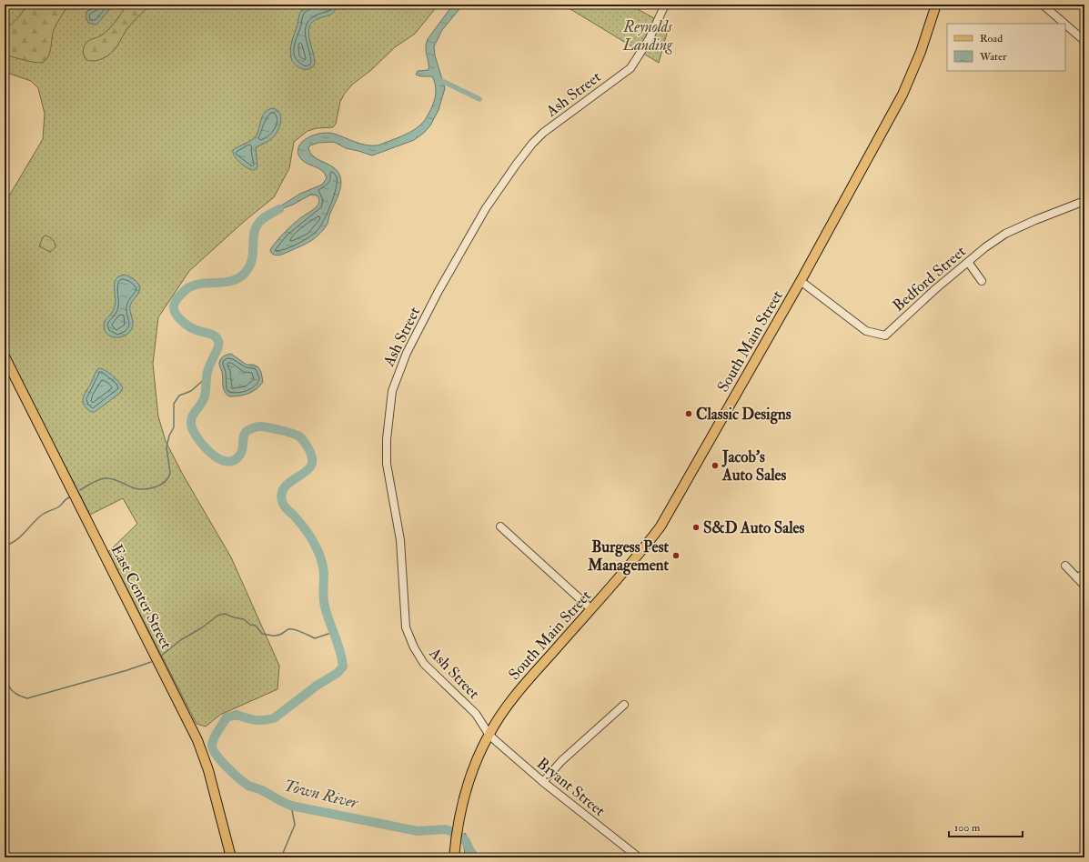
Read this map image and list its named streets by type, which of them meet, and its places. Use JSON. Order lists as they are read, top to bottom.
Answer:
{
  "streets": {
    "main road": ["South Main Street", "East Center Street"],
    "street": ["Ash Street", "Bedford Street", "Bryant Street"]
  },
  "crossings": [
    ["Ash Street", "South Main Street"],
    ["Ash Street", "Bryant Street"],
    ["Bedford Street", "South Main Street"],
    ["South Main Street", "Bryant Street"]
  ],
  "water": ["Town River"],
  "parks": ["Reynolds Landing"],
  "places": [
    "Classic Designs",
    "Jacob's Auto Sales",
    "S&D Auto Sales",
    "Burgess Pest Management"
  ],
  "legend": ["Road", "Water"],
  "scale_bar": "100 m"
}
